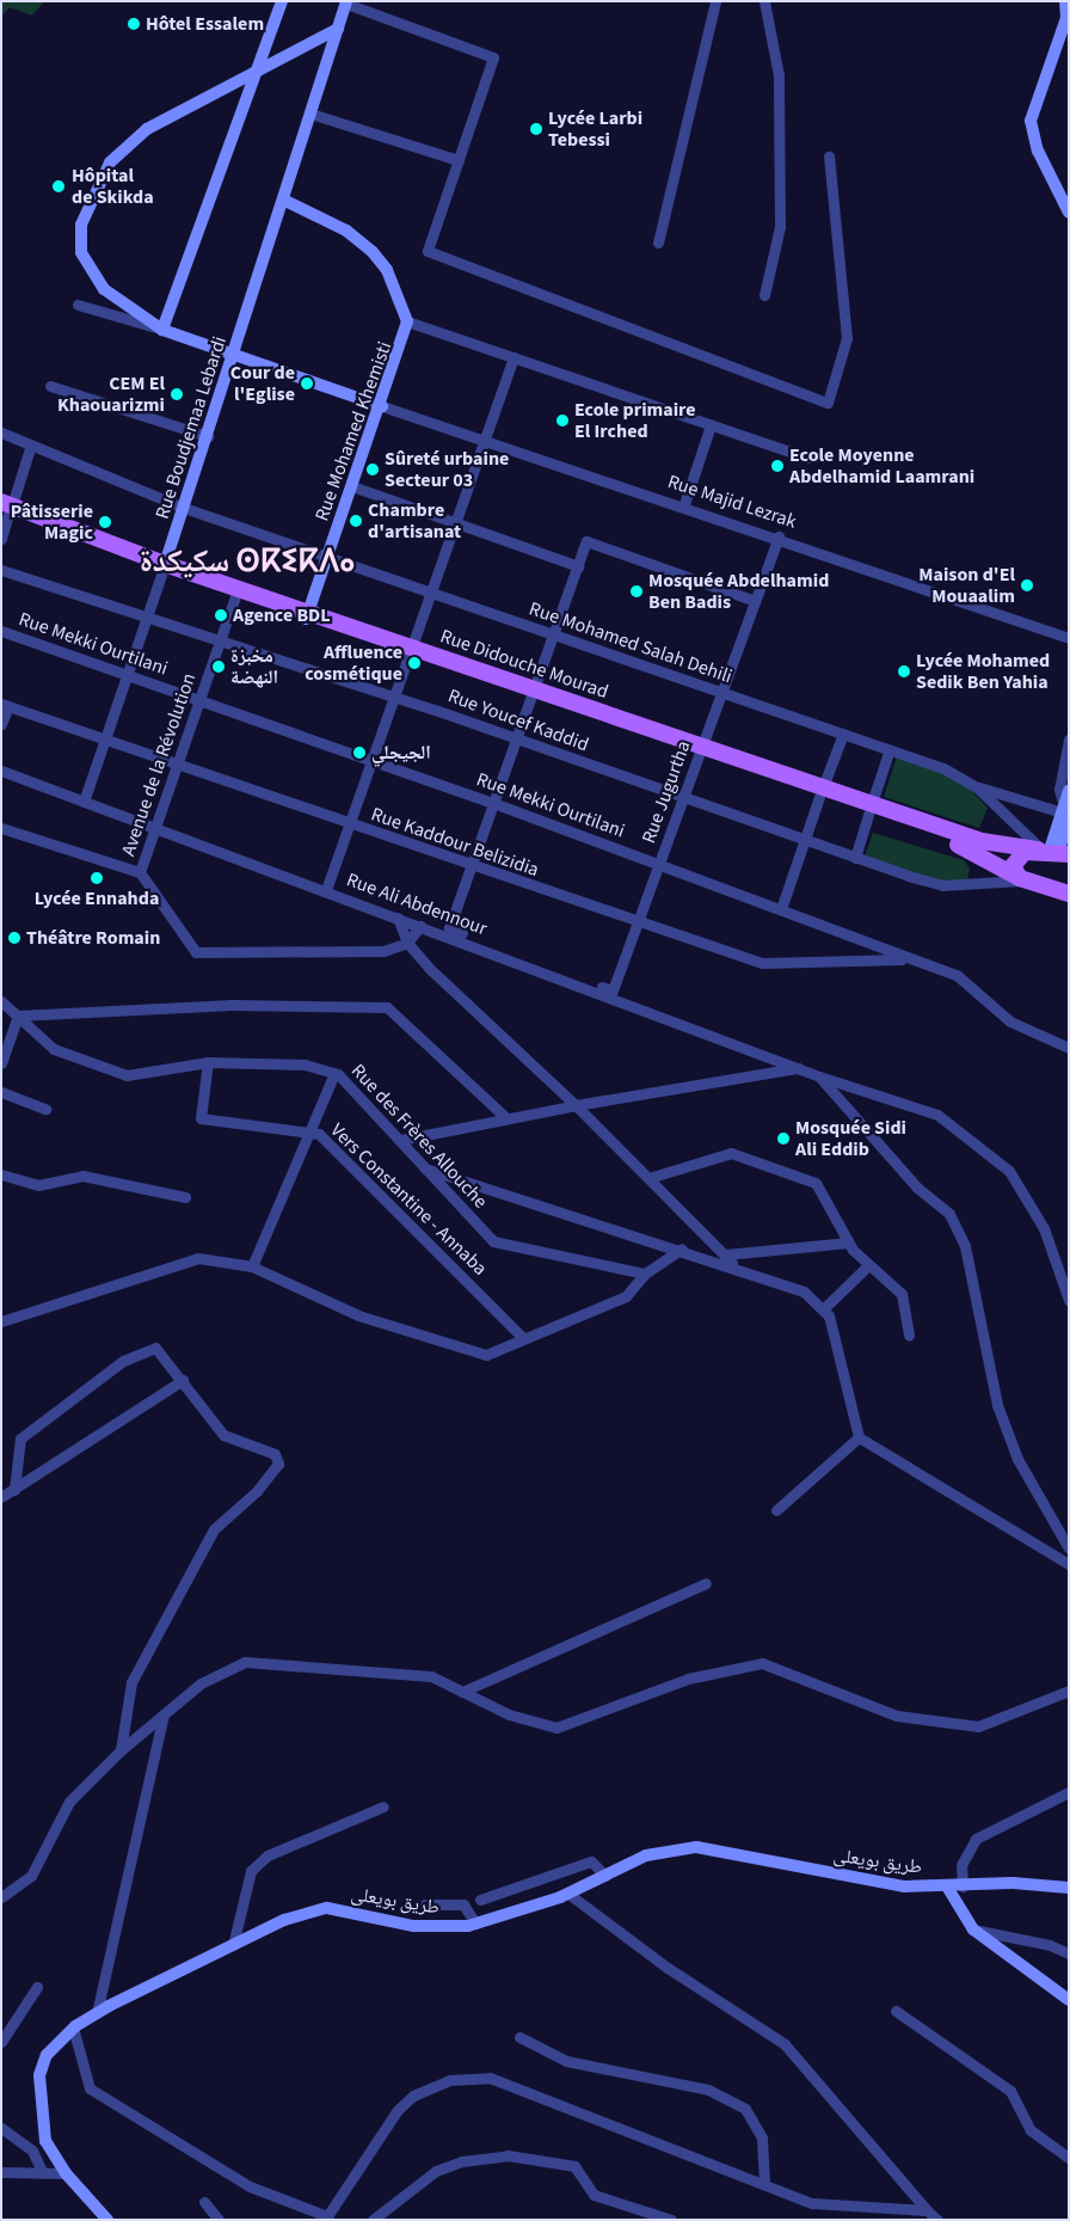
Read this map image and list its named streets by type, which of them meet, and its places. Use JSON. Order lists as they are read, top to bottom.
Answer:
{
  "streets": {
    "main road": [
      "Rue Boudjemaa Lebardi",
      "Rue Mohamed Khemisti",
      "Rue Didouche Mourad",
      "طريق بويعلى"
    ],
    "street": [
      "Rue Majid Lezrak",
      "Rue Mohamed Salah Dehili",
      "Rue Mekki Ourtilani",
      "Rue Youcef Kaddid",
      "Avenue de la Révolution",
      "Rue Jugurtha",
      "Rue Kaddour Belizidia",
      "Rue Ali Abdennour",
      "Rue des Frères Allouche",
      "Vers Constantine - Annaba"
    ]
  },
  "crossings": [
    ["Rue Boudjemaa Lebardi", "Rue Mohamed Salah Dehili"],
    ["Rue Boudjemaa Lebardi", "Rue Mekki Ourtilani"],
    ["Rue Boudjemaa Lebardi", "Rue Didouche Mourad"],
    ["Rue Boudjemaa Lebardi", "Rue Youcef Kaddid"],
    ["Rue Boudjemaa Lebardi", "Rue Kaddour Belizidia"],
    ["Rue Boudjemaa Lebardi", "Rue Ali Abdennour"],
    ["Rue Mohamed Khemisti", "Rue Majid Lezrak"],
    ["Rue Mohamed Khemisti", "Rue Mohamed Salah Dehili"],
    ["Rue Mohamed Khemisti", "Rue Didouche Mourad"],
    ["Rue Majid Lezrak", "Rue Jugurtha"],
    ["Rue Mohamed Salah Dehili", "Rue Didouche Mourad"],
    ["Rue Mohamed Salah Dehili", "Rue Jugurtha"],
    ["Rue Mekki Ourtilani", "Avenue de la Révolution"],
    ["Rue Mekki Ourtilani", "Rue Jugurtha"],
    ["Rue Mekki Ourtilani", "Rue Kaddour Belizidia"],
    ["Rue Didouche Mourad", "Rue Youcef Kaddid"],
    ["Rue Didouche Mourad", "Avenue de la Révolution"],
    ["Rue Didouche Mourad", "Rue Jugurtha"],
    ["Rue Youcef Kaddid", "Avenue de la Révolution"],
    ["Rue Youcef Kaddid", "Rue Jugurtha"],
    ["Avenue de la Révolution", "Rue Kaddour Belizidia"],
    ["Avenue de la Révolution", "Rue Ali Abdennour"],
    ["Rue Jugurtha", "Rue Kaddour Belizidia"],
    ["Rue Jugurtha", "Rue Ali Abdennour"],
    ["Rue des Frères Allouche", "Vers Constantine - Annaba"]
  ],
  "districts": ["سكيكدة ⵙⴽⵉⴽⴷⴰ"],
  "places": [
    "Hôtel Essalem",
    "Lycée Larbi Tebessi",
    "Hôpital de Skikda",
    "Cour de l'Eglise",
    "CEM El Khaouarizmi",
    "Ecole primaire El Irched",
    "Ecole Moyenne Abdelhamid Laamrani",
    "Sûreté urbaine Secteur 03",
    "Chambre d'artisanat",
    "Pâtisserie Magic",
    "Maison d'El Mouaalim",
    "Mosquée Abdelhamid Ben Badis",
    "Agence BDL",
    "Affluence cosmétique",
    "مخبزة النهضة",
    "Lycée Mohamed Sedik Ben Yahia",
    "الجيجلي",
    "Lycée Ennahda",
    "Théâtre Romain",
    "Mosquée Sidi Ali Eddib"
  ]
}
